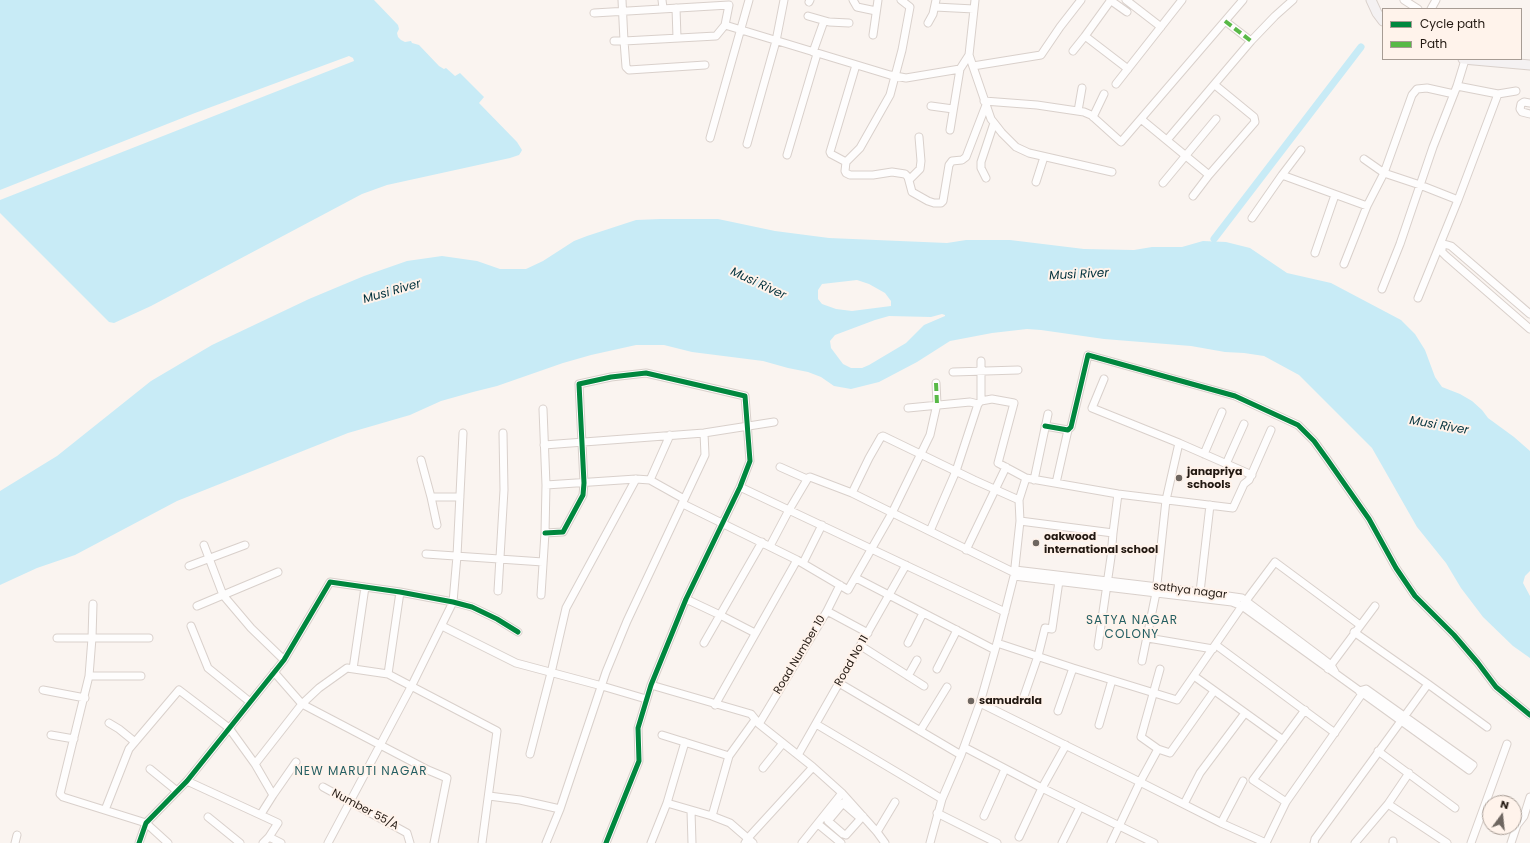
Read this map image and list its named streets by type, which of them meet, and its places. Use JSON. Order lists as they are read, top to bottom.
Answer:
{
  "streets": {
    "street": [
      "sathya nagar",
      "Road Number 10",
      "Road No 11",
      "Number 55/A"
    ]
  },
  "districts": ["SATYA NAGAR COLONY", "NEW MARUTI NAGAR"],
  "water": ["Musi River"],
  "places": ["janapriya schools", "oakwood international school", "samudrala"],
  "legend": ["Cycle path", "Path"],
  "north": "top"
}
